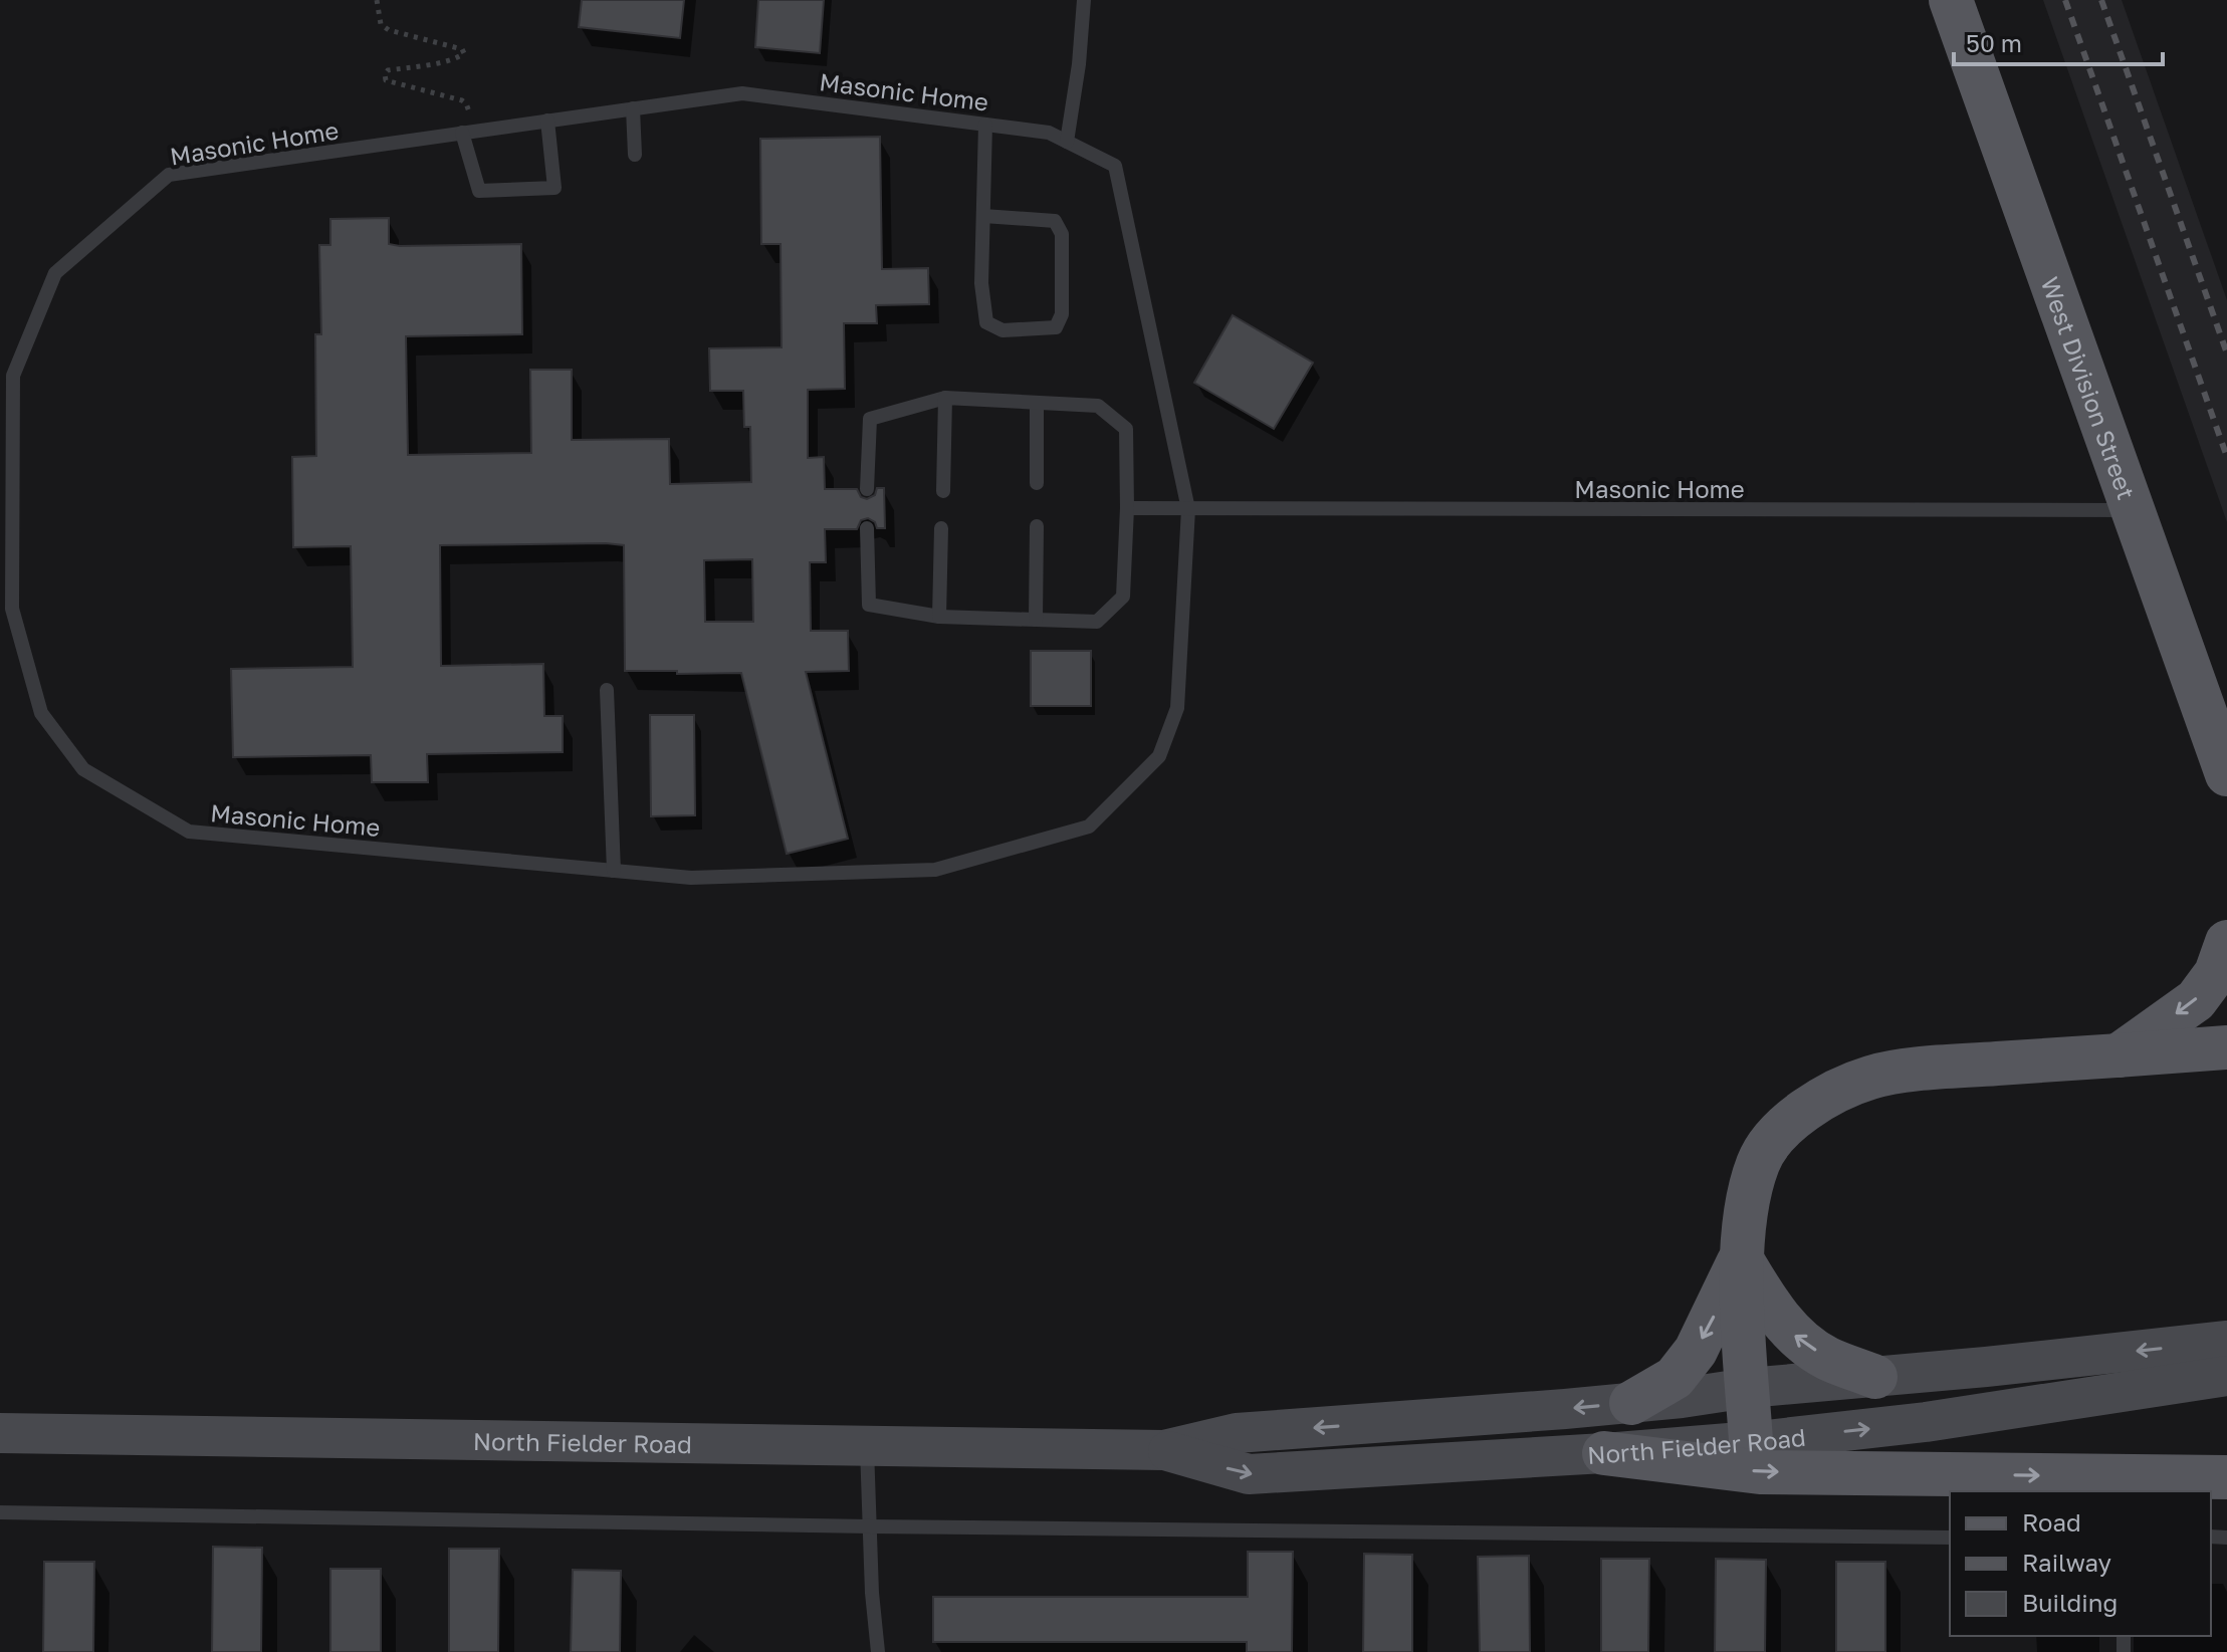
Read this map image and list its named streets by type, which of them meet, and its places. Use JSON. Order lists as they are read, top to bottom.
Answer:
{
  "streets": {
    "main road": ["West Division Street", "North Fielder Road"],
    "lane": ["Masonic Home"]
  },
  "crossings": [
    ["Masonic Home", "West Division Street"]
  ],
  "legend": ["Road", "Railway", "Building"],
  "scale_bar": "50 m"
}
